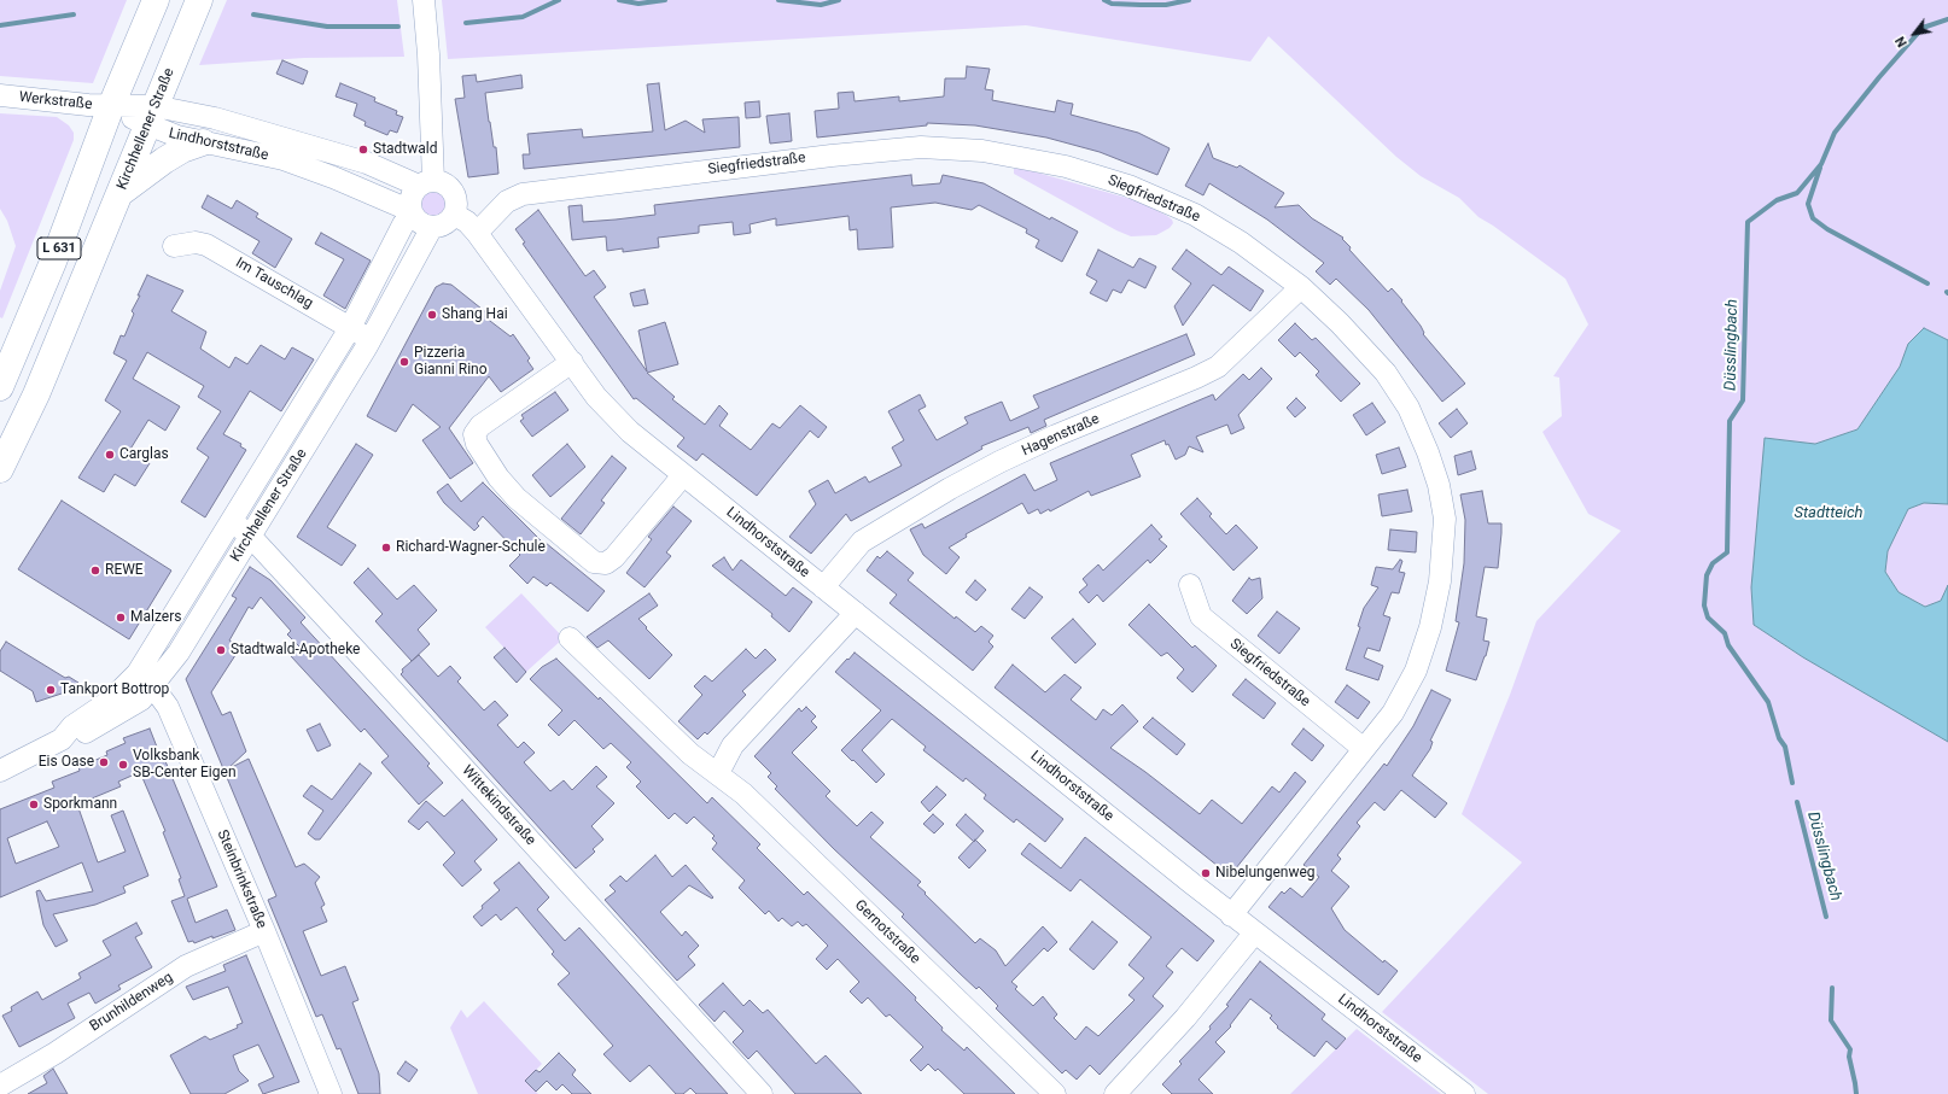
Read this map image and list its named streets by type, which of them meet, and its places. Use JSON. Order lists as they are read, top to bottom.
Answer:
{
  "streets": {
    "main road": ["Kirchhellener Straße", "L 631"],
    "street": [
      "Werkstraße",
      "Lindhorststraße",
      "Siegfriedstraße",
      "Im Tauschlag",
      "Hagenstraße",
      "Wittekindstraße",
      "Steinbrinkstraße",
      "Gernotstraße",
      "Brunhildenweg"
    ]
  },
  "crossings": [
    ["Werkstraße", "Lindhorststraße"],
    ["Werkstraße", "L 631"],
    ["Kirchhellener Straße", "Lindhorststraße"],
    ["Kirchhellener Straße", "Im Tauschlag"],
    ["Kirchhellener Straße", "Wittekindstraße"],
    ["Kirchhellener Straße", "Steinbrinkstraße"],
    ["Lindhorststraße", "Siegfriedstraße"],
    ["Lindhorststraße", "L 631"],
    ["Lindhorststraße", "Hagenstraße"],
    ["Siegfriedstraße", "Hagenstraße"],
    ["Steinbrinkstraße", "Brunhildenweg"]
  ],
  "water": ["Düsslingbach", "Stadtteich"],
  "places": [
    "Stadtwald",
    "Shang Hai",
    "Pizzeria Gianni Rino",
    "Carglas",
    "Richard-Wagner-Schule",
    "REWE",
    "Malzers",
    "Stadtwald-Apotheke",
    "Tankport Bottrop",
    "Eis Oase",
    "Volksbank SB-Center Eigen",
    "Sporkmann",
    "Nibelungenweg"
  ],
  "north": "bottom left"
}
